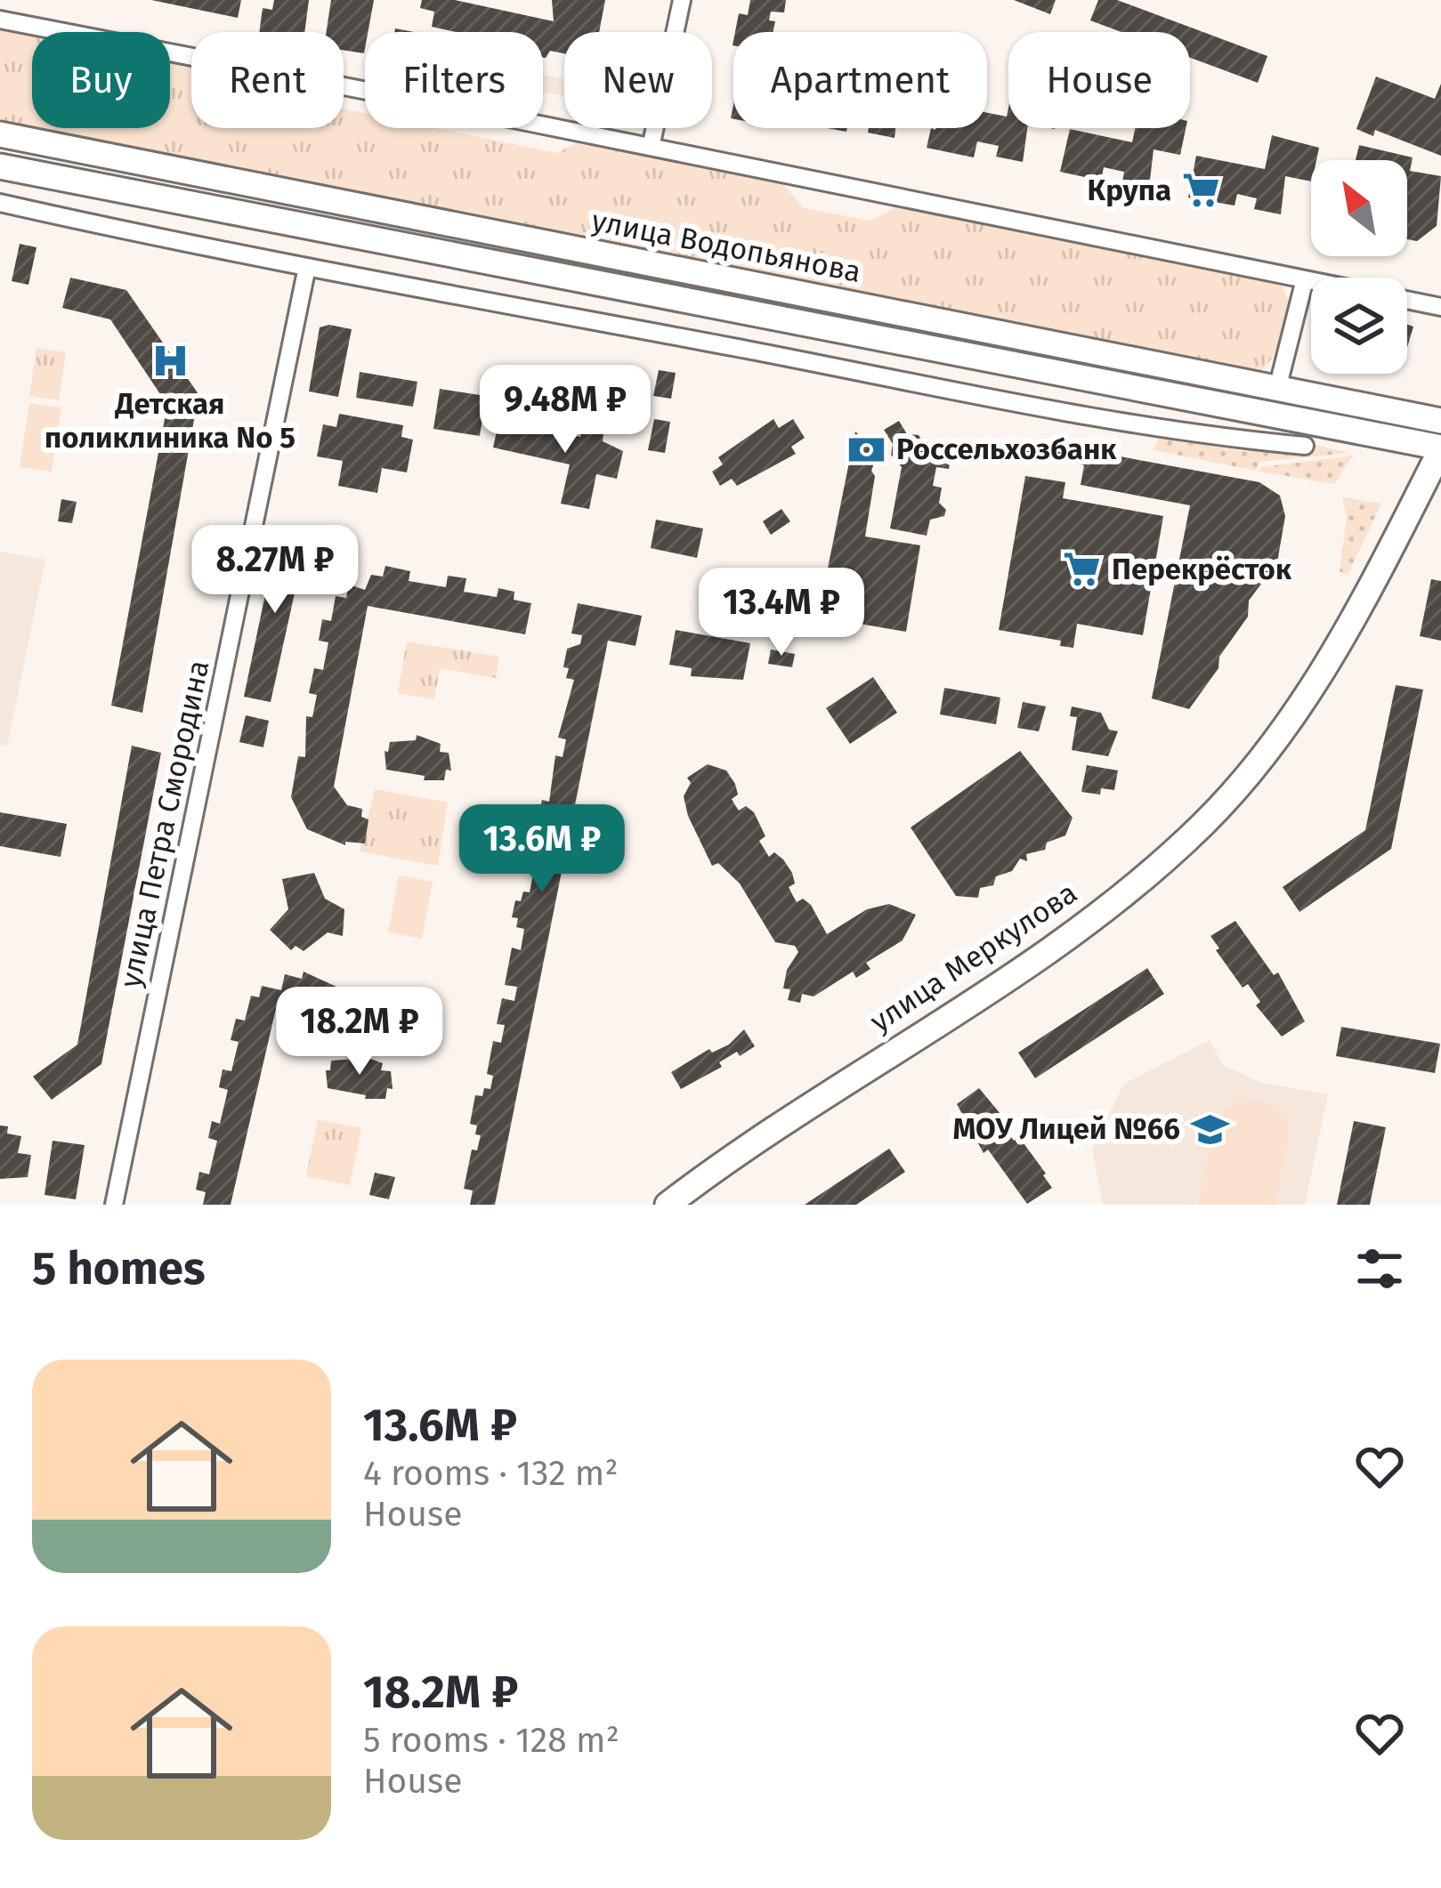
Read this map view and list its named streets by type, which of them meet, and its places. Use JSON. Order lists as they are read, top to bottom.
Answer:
{
  "streets": {
    "main road": ["улица Водопьянова", "улица Меркулова"],
    "street": ["улица Петра Смородина"]
  },
  "places": {
    "supermarket": ["Крупа", "Перекрёсток"],
    "hospital": ["Детская поликлиника No 5"],
    "bank": ["Россельхозбанк"],
    "school or university": ["МОУ Лицей №66"]
  },
  "north": "top left",
  "page": {
    "chip": [
      "Buy",
      "Rent",
      "Filters",
      "New",
      "Apartment",
      "House"
    ],
    "price": [
      "9.48M ₽",
      "8.27M ₽",
      "13.4M ₽",
      "13.6M ₽",
      "18.2M ₽"
    ],
    "heading": "5 homes",
    "list": [
      {
        "name": "13.6M ₽",
        "note": "4 rooms · 132 m² · House"
      },
      {
        "name": "18.2M ₽",
        "note": "5 rooms · 128 m² · House"
      }
    ]
  }
}
